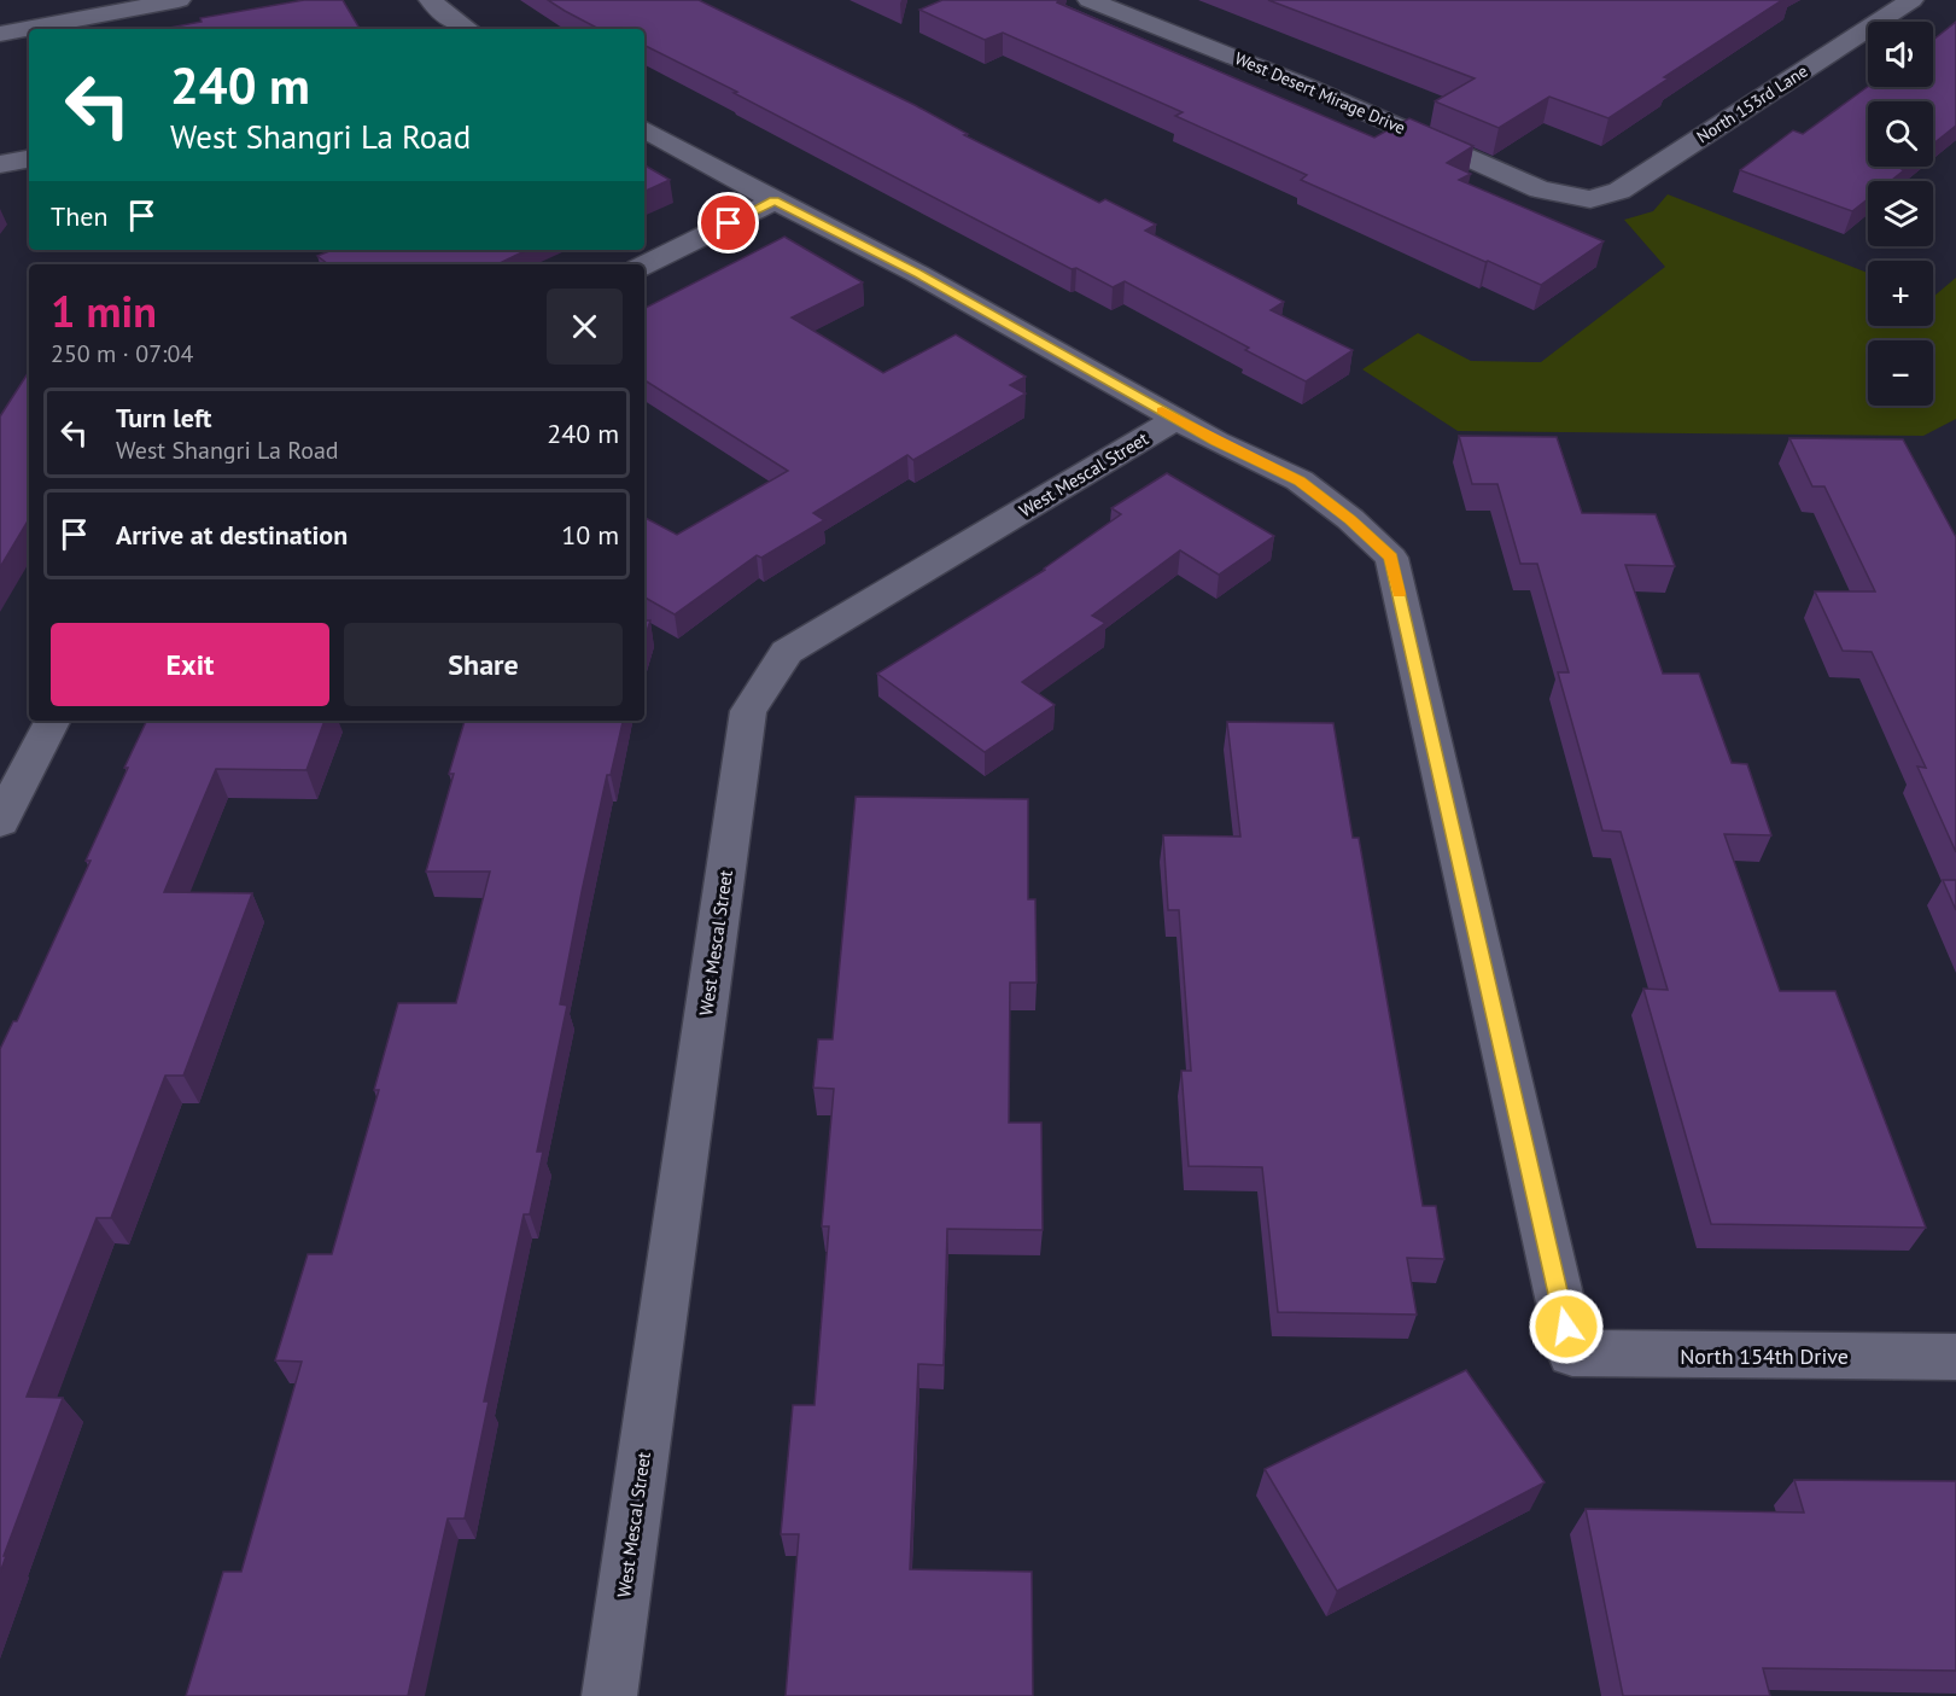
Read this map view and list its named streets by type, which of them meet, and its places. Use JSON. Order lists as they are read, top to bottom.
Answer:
{
  "streets": {
    "street": [
      "West Desert Mirage Drive",
      "North 153rd Lane",
      "West Mescal Street",
      "North 154th Drive"
    ]
  },
  "crossings": [
    ["West Desert Mirage Drive", "North 153rd Lane"],
    ["West Mescal Street", "North 154th Drive"]
  ],
  "page": {
    "map_buttons": ["+", "−"],
    "turn": ["240 m", "West Shangri La Road"],
    "then": "Then",
    "heading": ["1 min", "250 m · 07:04"],
    "list": [
      {
        "name": "Turn left",
        "note": "West Shangri La Road",
        "value": "240 m"
      },
      {
        "name": "Arrive at destination",
        "value": "10 m"
      }
    ],
    "buttons": ["Exit", "Share"]
  }
}
